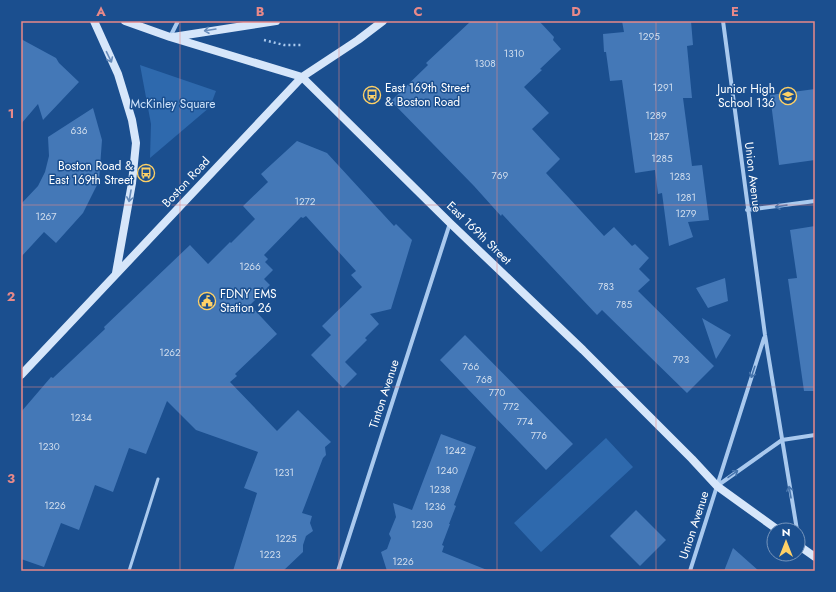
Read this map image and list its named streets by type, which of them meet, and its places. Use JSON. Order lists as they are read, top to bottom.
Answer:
{
  "streets": {
    "main road": ["Boston Road", "East 169th Street"],
    "street": ["Union Avenue", "Tinton Avenue"]
  },
  "crossings": [
    ["Union Avenue", "East 169th Street"],
    ["Boston Road", "East 169th Street"],
    ["East 169th Street", "Tinton Avenue"]
  ],
  "parks": ["McKinley Square"],
  "places": {
    "bus stop": ["East 169th Street & Boston Road", "Boston Road & East 169th Street"],
    "school or university": ["Junior High School 136"],
    "public building": ["FDNY EMS Station 26"]
  },
  "house_numbers": [
    "1295",
    "1310",
    "1308",
    "1291",
    "1289",
    "636",
    "1287",
    "1285",
    "769",
    "1283",
    "1281",
    "1272",
    "1279",
    "1267",
    "1266",
    "783",
    "785",
    "1262",
    "793",
    "766",
    "768",
    "770",
    "772",
    "1234",
    "774",
    "776",
    "1230",
    "1242",
    "1240",
    "1231",
    "1238",
    "1226",
    "1236",
    "1230",
    "1225",
    "1223",
    "1226"
  ],
  "north": "top",
  "grid": {
    "columns": [
      "A",
      "B",
      "C",
      "D",
      "E"
    ],
    "rows": ["1", "2", "3"]
  }
}
